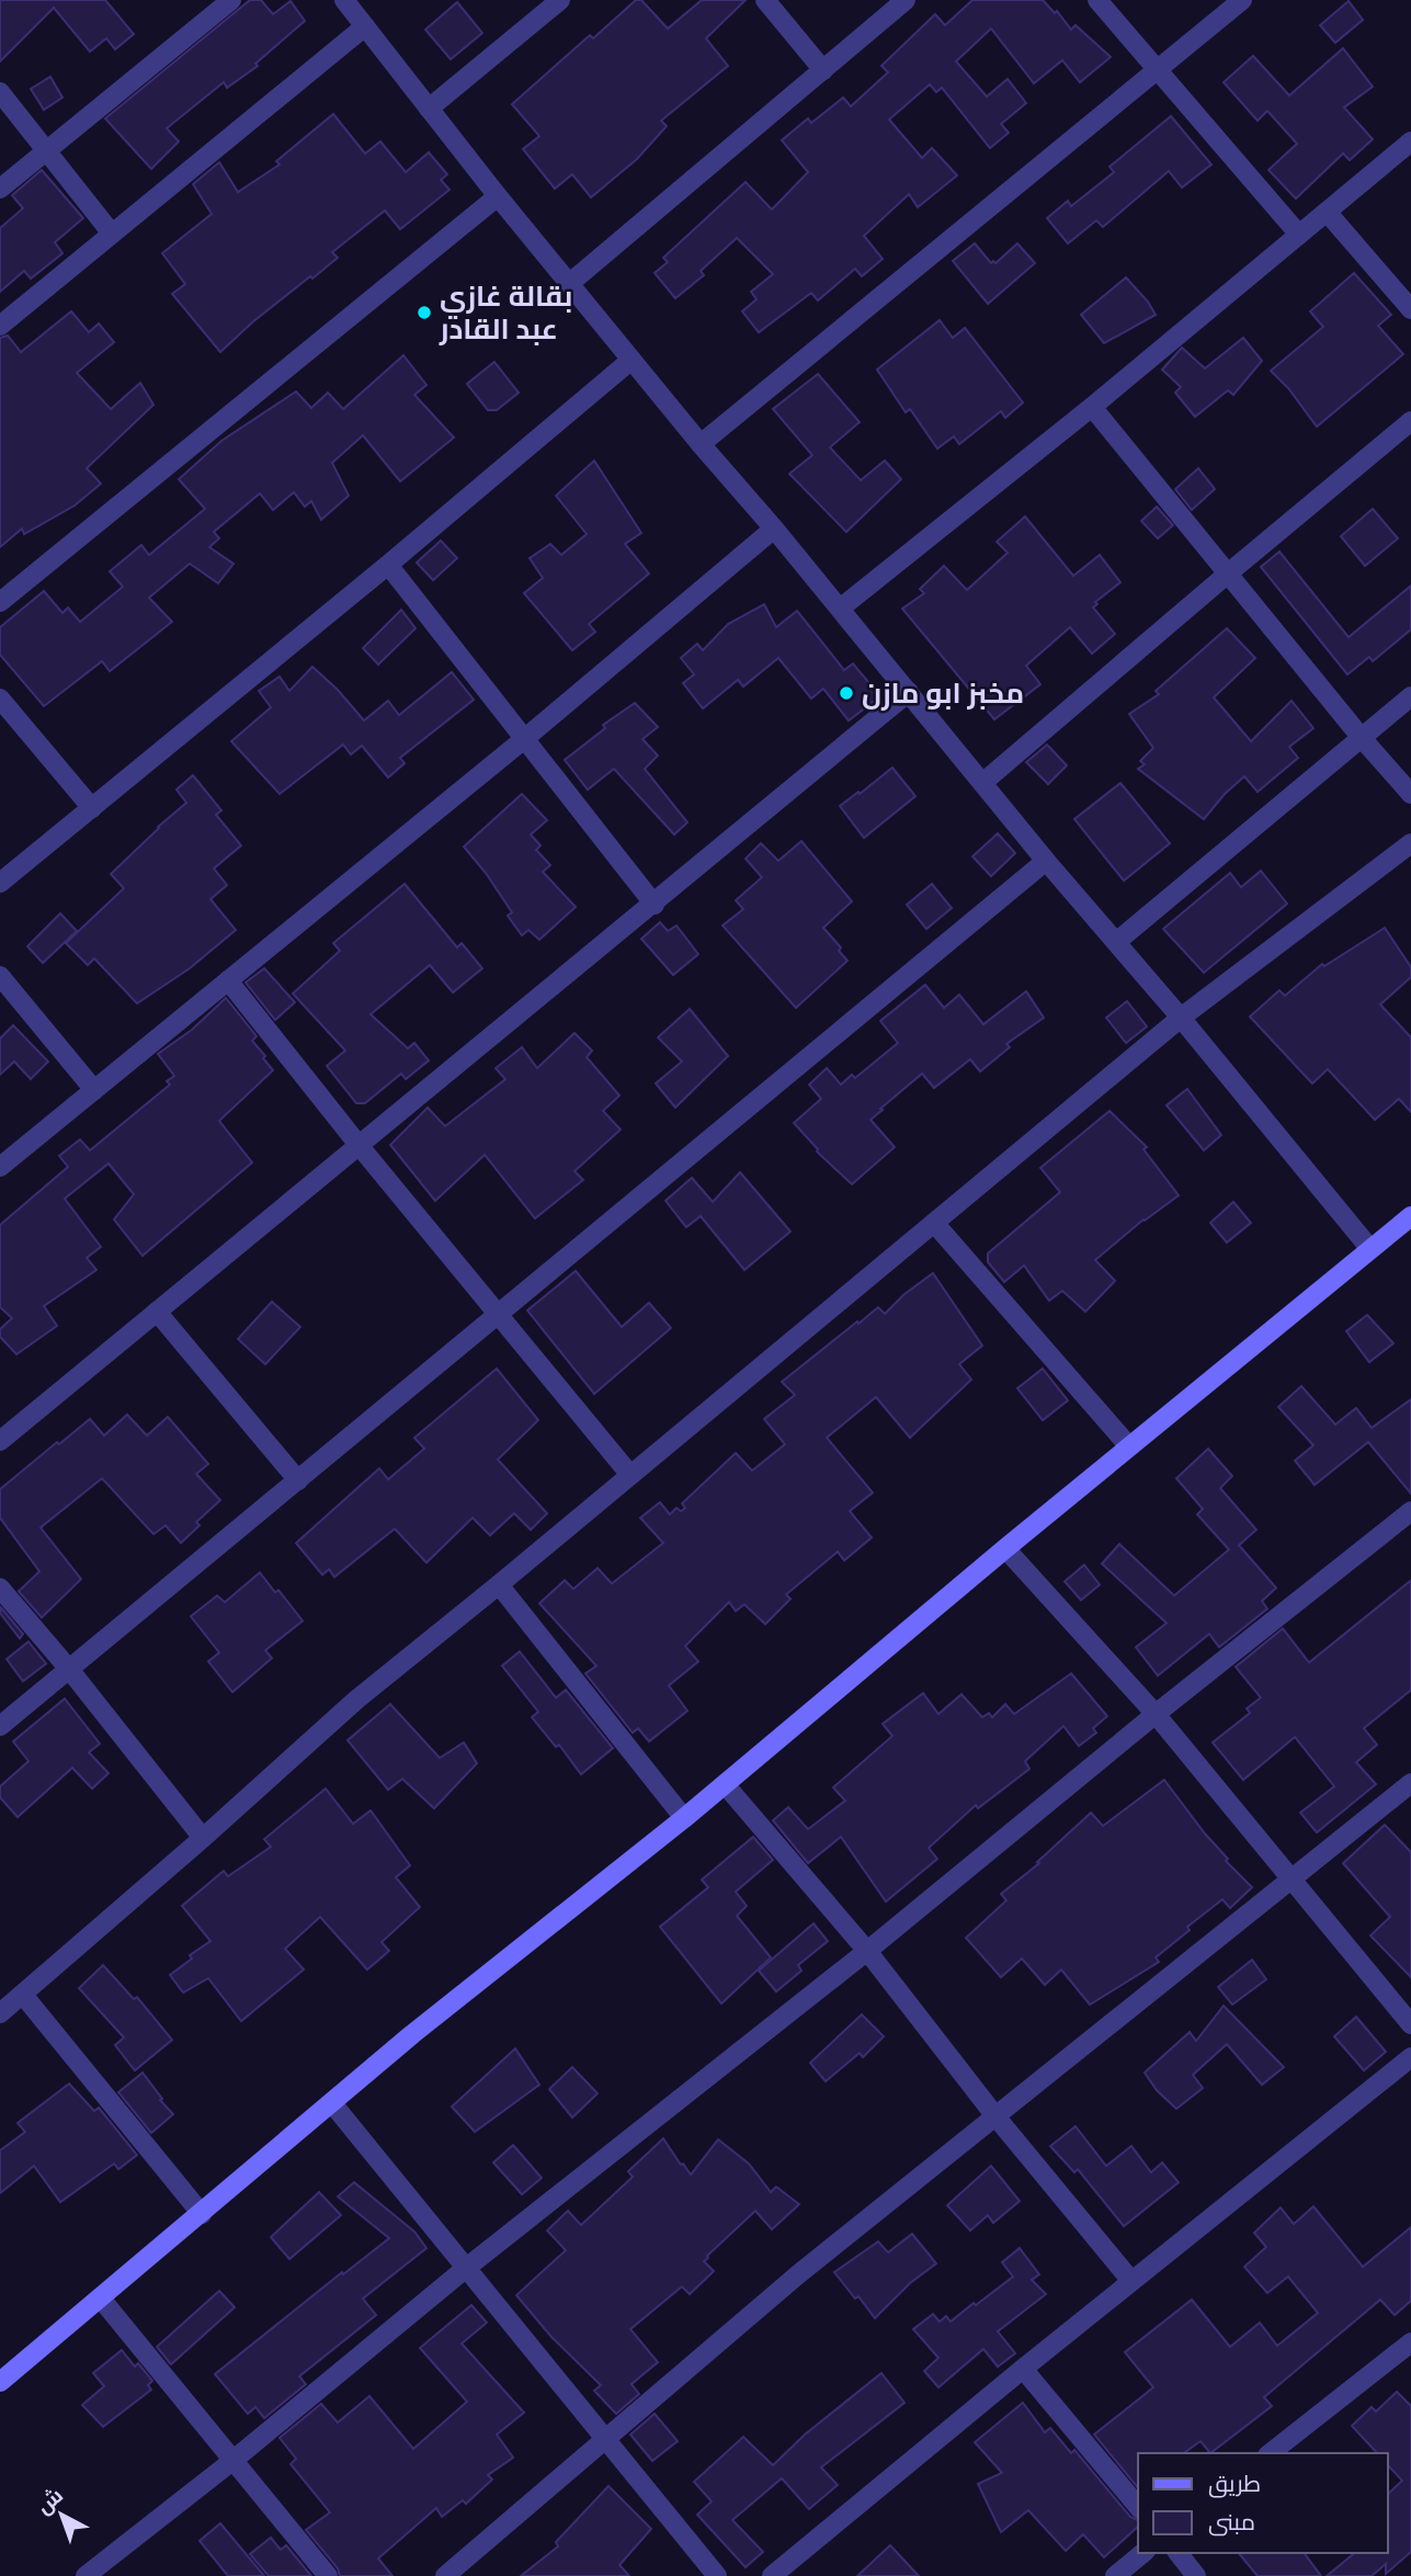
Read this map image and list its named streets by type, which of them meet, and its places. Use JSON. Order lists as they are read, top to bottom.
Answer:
{
  "places": ["بقالة غازي عبد القادر", "مخبز ابو مازن"],
  "legend": ["طريق", "مبنى"],
  "north": "top left"
}
